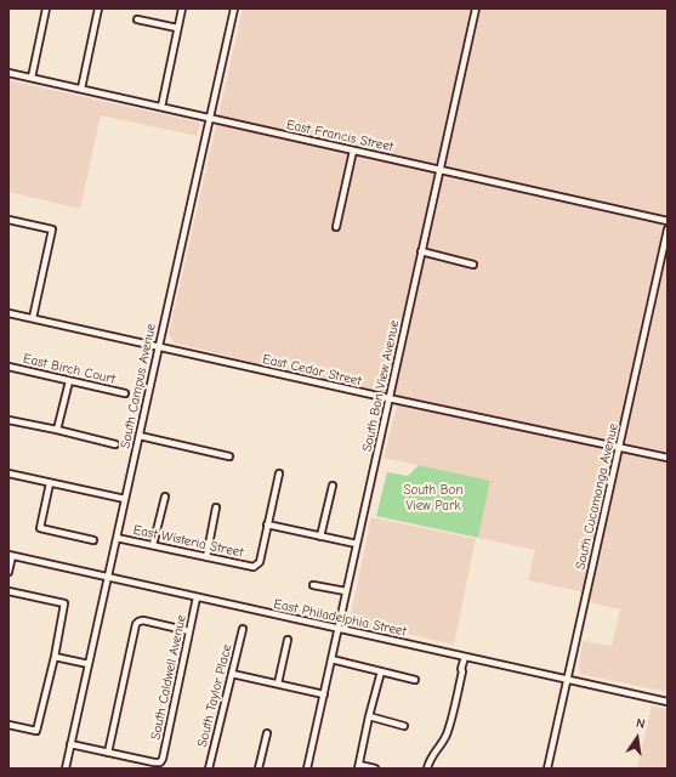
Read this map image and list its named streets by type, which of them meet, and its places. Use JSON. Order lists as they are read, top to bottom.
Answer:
{
  "streets": {
    "street": [
      "East Francis Street",
      "East Birch Court",
      "East Cedar Street",
      "South Campus Avenue",
      "South Bon View Avenue",
      "South Cucamonga Avenue",
      "East Wisteria Street",
      "East Philadelphia Street",
      "South Caldwell Avenue",
      "South Taylor Place"
    ]
  },
  "crossings": [
    ["East Francis Street", "South Campus Avenue"],
    ["East Francis Street", "South Bon View Avenue"],
    ["East Cedar Street", "South Campus Avenue"],
    ["East Cedar Street", "South Bon View Avenue"],
    ["East Cedar Street", "South Cucamonga Avenue"],
    ["South Campus Avenue", "East Wisteria Street"],
    ["South Campus Avenue", "East Philadelphia Street"],
    ["South Bon View Avenue", "East Philadelphia Street"],
    ["South Cucamonga Avenue", "East Philadelphia Street"],
    ["East Philadelphia Street", "South Caldwell Avenue"]
  ],
  "parks": ["South Bon View Park"],
  "north": "top"
}
